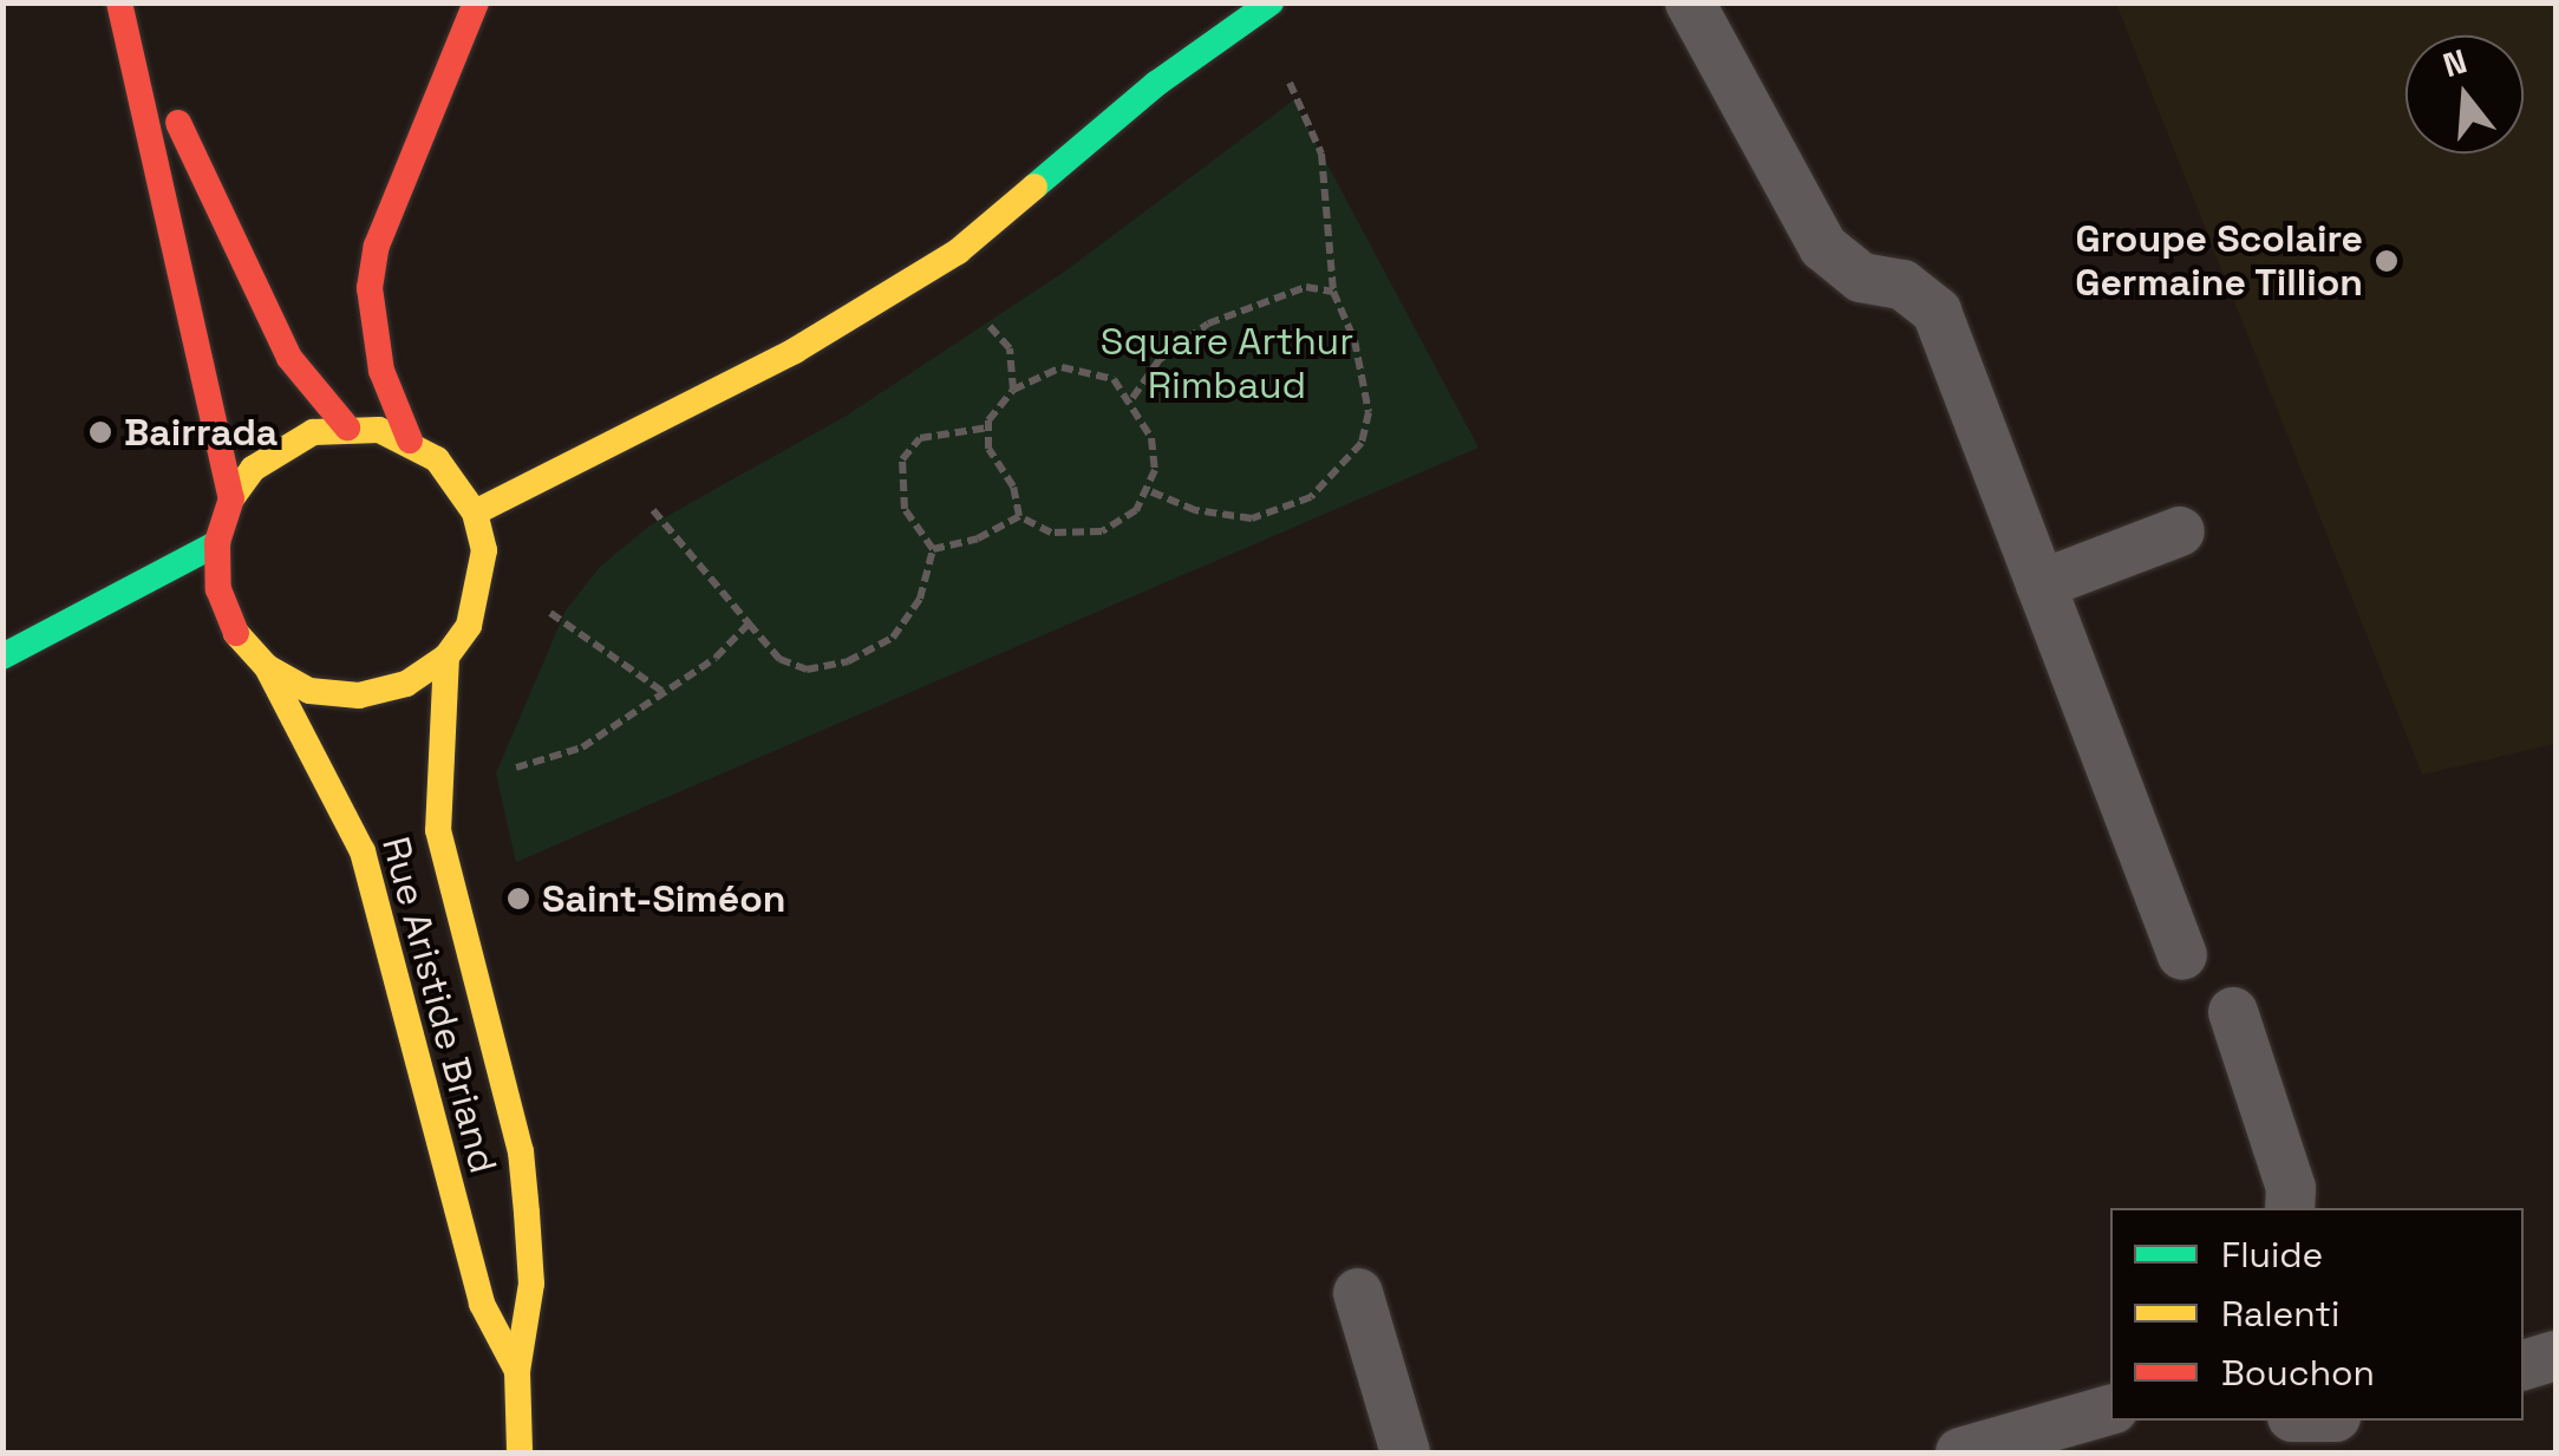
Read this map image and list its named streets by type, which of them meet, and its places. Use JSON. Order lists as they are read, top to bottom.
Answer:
{
  "streets": {
    "main road": ["Rue Aristide Briand"]
  },
  "parks": ["Square Arthur Rimbaud"],
  "places": ["Groupe Scolaire Germaine Tillion", "Bairrada", "Saint-Siméon"],
  "legend": ["Fluide", "Ralenti", "Bouchon"],
  "north": "top"
}
